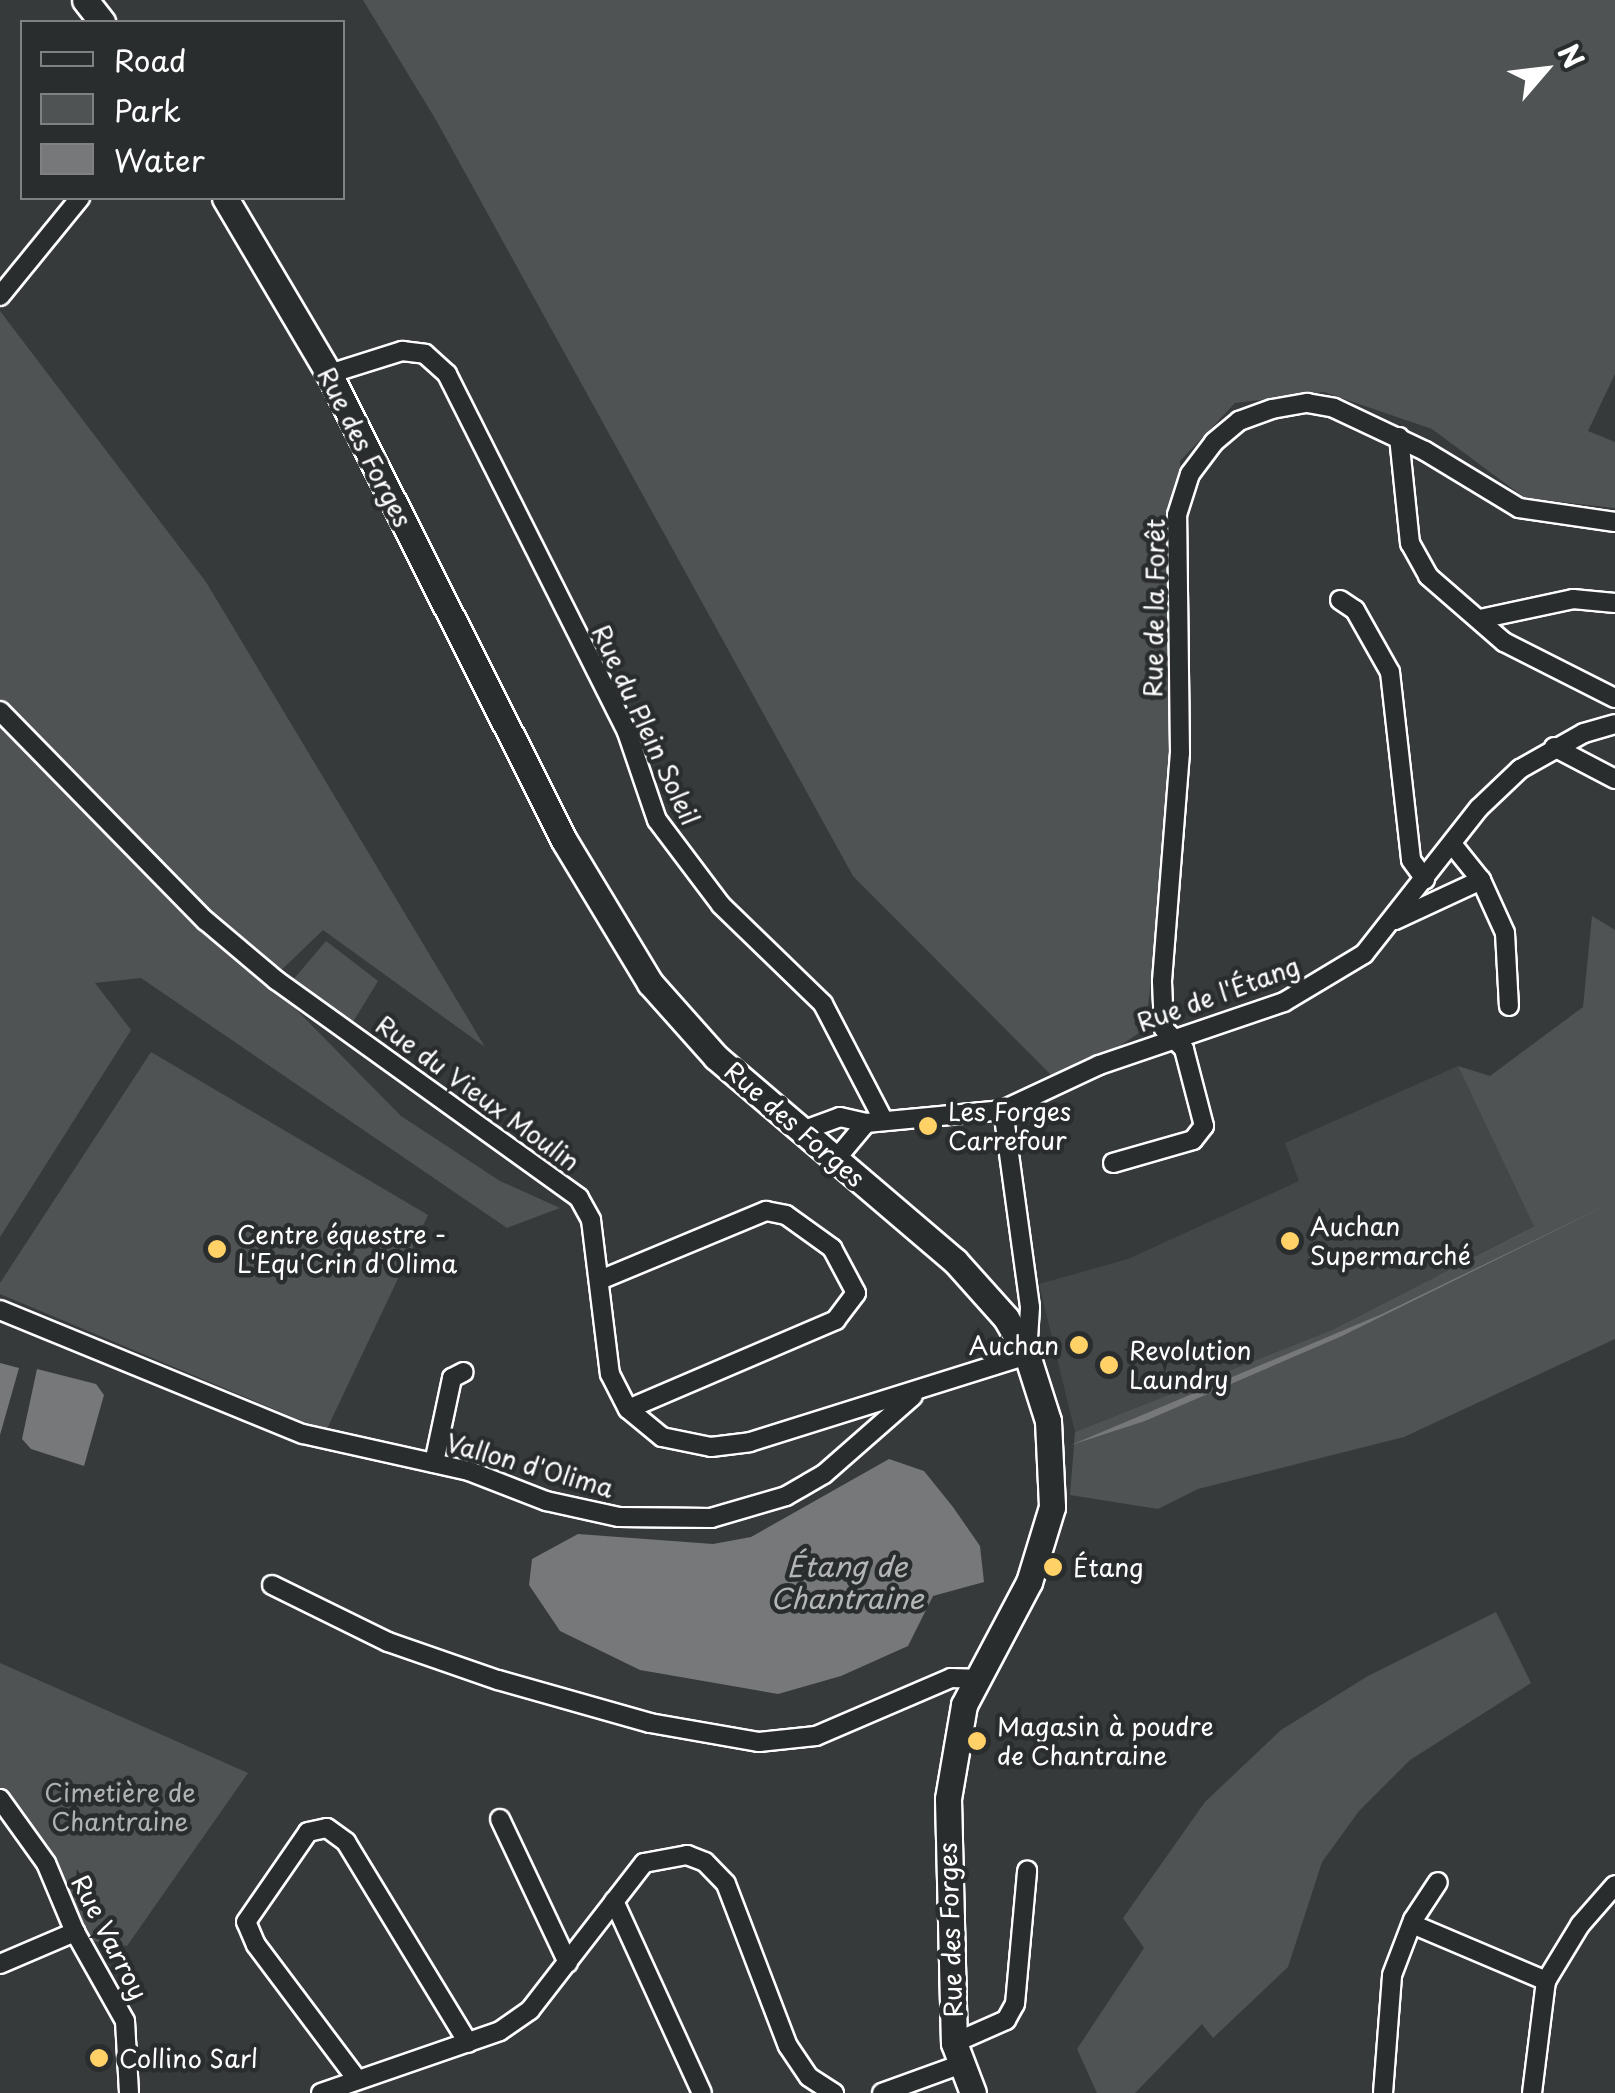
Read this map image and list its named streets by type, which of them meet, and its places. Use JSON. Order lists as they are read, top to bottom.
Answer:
{
  "streets": {
    "main road": ["Rue des Forges"],
    "street": [
      "Rue de la Forêt",
      "Rue du Plein Soleil",
      "Rue de l'Étang",
      "Rue du Vieux Moulin",
      "Vallon d'Olima",
      "Rue Varroy"
    ]
  },
  "crossings": [
    ["Rue des Forges", "Rue du Plein Soleil"],
    ["Rue des Forges", "Rue de l'Étang"],
    ["Rue des Forges", "Vallon d'Olima"],
    ["Rue de la Forêt", "Rue de l'Étang"],
    ["Rue du Plein Soleil", "Rue de l'Étang"]
  ],
  "water": ["Étang de Chantraine"],
  "parks": ["Cimetière de Chantraine"],
  "places": [
    "Les Forges Carrefour",
    "Auchan Supermarché",
    "Centre équestre - L'Equ'Crin d'Olima",
    "Auchan",
    "Revolution Laundry",
    "Étang",
    "Magasin à poudre de Chantraine",
    "Collino Sarl"
  ],
  "legend": ["Road", "Park", "Water"],
  "north": "top right"
}
